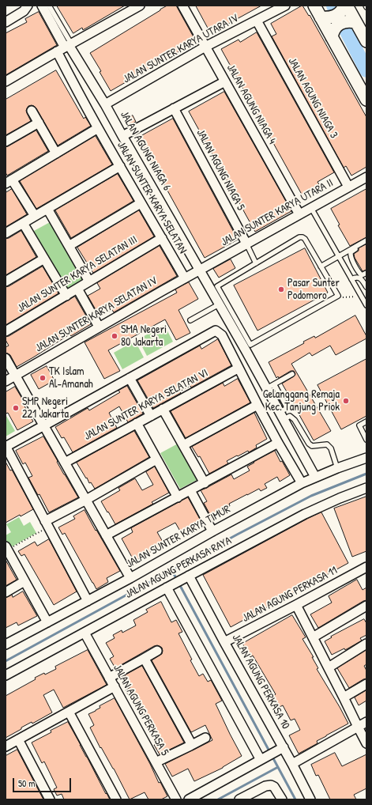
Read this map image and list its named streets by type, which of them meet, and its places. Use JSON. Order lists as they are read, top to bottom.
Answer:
{
  "streets": {
    "street": [
      "JALAN SUNTER KARYA UTARA IV",
      "JALAN AGUNG NIAGA 3",
      "JALAN AGUNG NIAGA 4",
      "JALAN AGUNG NIAGA 6",
      "JALAN AGUNG NIAGA 5",
      "JALAN SUNTER KARYA SELATAN",
      "JALAN SUNTER KARYA UTARA II",
      "JALAN SUNTER KARYA SELATAN III",
      "JALAN SUNTER KARYA SELATAN IV",
      "JALAN SUNTER KARYA SELATAN VI",
      "JALAN SUNTER KARYA TIMUR",
      "JALAN AGUNG PERKASA RAYA",
      "JALAN AGUNG PERKASA 11",
      "JALAN AGUNG PERKASA 10",
      "JALAN AGUNG PERKASA 5"
    ]
  },
  "crossings": [
    ["JALAN SUNTER KARYA UTARA IV", "JALAN AGUNG NIAGA 3"],
    ["JALAN SUNTER KARYA UTARA IV", "JALAN AGUNG NIAGA 4"],
    ["JALAN SUNTER KARYA UTARA IV", "JALAN AGUNG NIAGA 6"],
    ["JALAN AGUNG NIAGA 3", "JALAN SUNTER KARYA UTARA II"],
    ["JALAN AGUNG NIAGA 4", "JALAN SUNTER KARYA UTARA II"],
    ["JALAN AGUNG NIAGA 6", "JALAN SUNTER KARYA SELATAN"],
    ["JALAN AGUNG NIAGA 6", "JALAN SUNTER KARYA UTARA II"],
    ["JALAN AGUNG NIAGA 6", "JALAN SUNTER KARYA SELATAN IV"],
    ["JALAN AGUNG NIAGA 5", "JALAN SUNTER KARYA UTARA II"],
    ["JALAN SUNTER KARYA SELATAN", "JALAN SUNTER KARYA SELATAN III"],
    ["JALAN SUNTER KARYA SELATAN", "JALAN SUNTER KARYA SELATAN IV"],
    ["JALAN SUNTER KARYA UTARA II", "JALAN SUNTER KARYA SELATAN IV"],
    ["JALAN AGUNG PERKASA RAYA", "JALAN AGUNG PERKASA 10"],
    ["JALAN AGUNG PERKASA RAYA", "JALAN AGUNG PERKASA 5"],
    ["JALAN AGUNG PERKASA 11", "JALAN AGUNG PERKASA 10"]
  ],
  "places": [
    "Pasar Sunter Podomoro",
    "SMA Negeri 80 Jakarta",
    "TK Islam Al-Amanah",
    "Gelanggang Remaja Kec. Tanjung Priok",
    "SMP Negeri 221 Jakarta"
  ],
  "scale_bar": "50 m"
}
